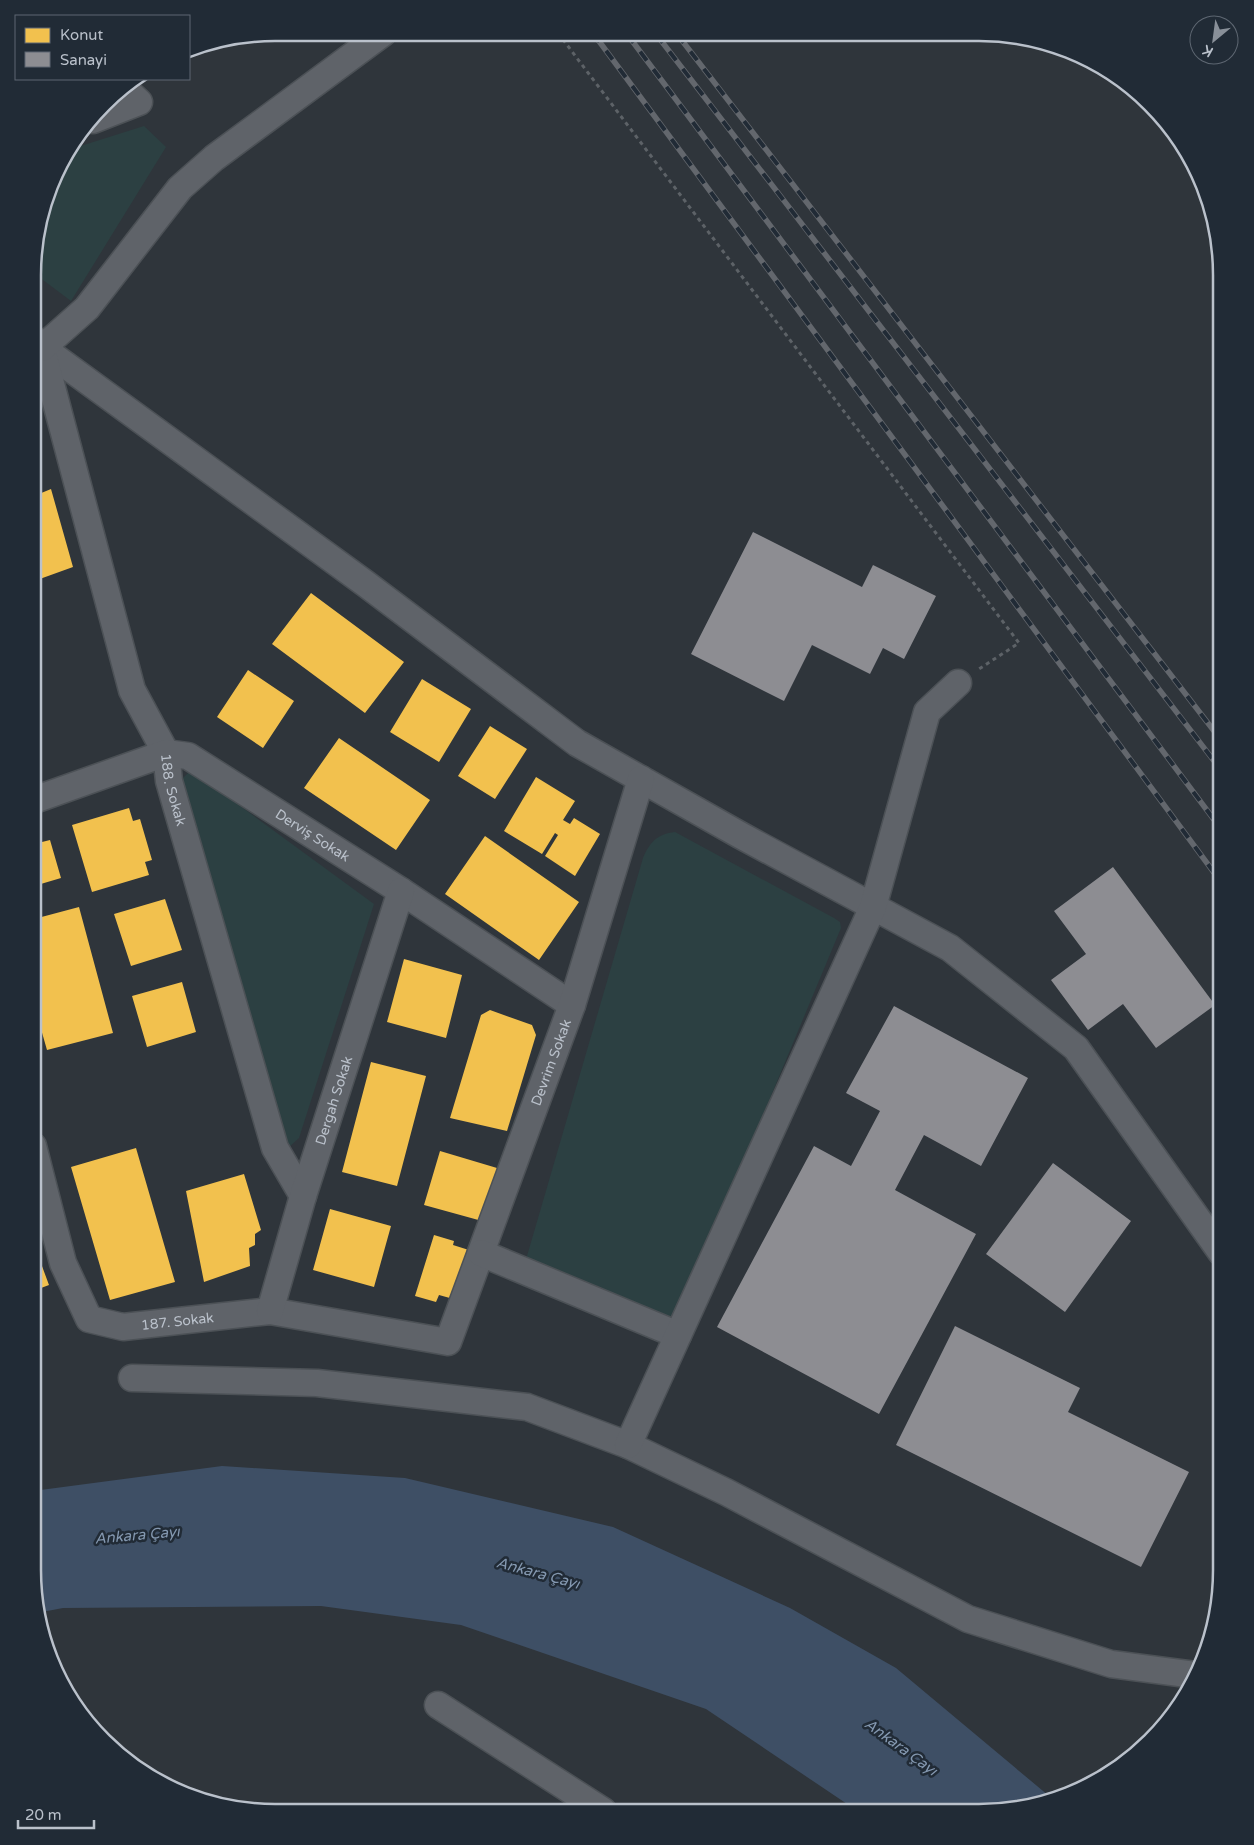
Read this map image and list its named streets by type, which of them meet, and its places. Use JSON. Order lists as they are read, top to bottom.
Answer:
{
  "streets": {
    "street": [
      "188. Sokak",
      "Derviş Sokak",
      "Devrim Sokak",
      "Dergah Sokak",
      "187. Sokak"
    ]
  },
  "crossings": [
    ["188. Sokak", "Derviş Sokak"],
    ["188. Sokak", "Dergah Sokak"],
    ["Derviş Sokak", "Devrim Sokak"],
    ["Derviş Sokak", "Dergah Sokak"],
    ["Devrim Sokak", "187. Sokak"],
    ["Dergah Sokak", "187. Sokak"]
  ],
  "water": ["Ankara Çayı"],
  "legend": ["Konut", "Sanayi"],
  "scale_bar": "20 m",
  "north": "bottom left"
}
